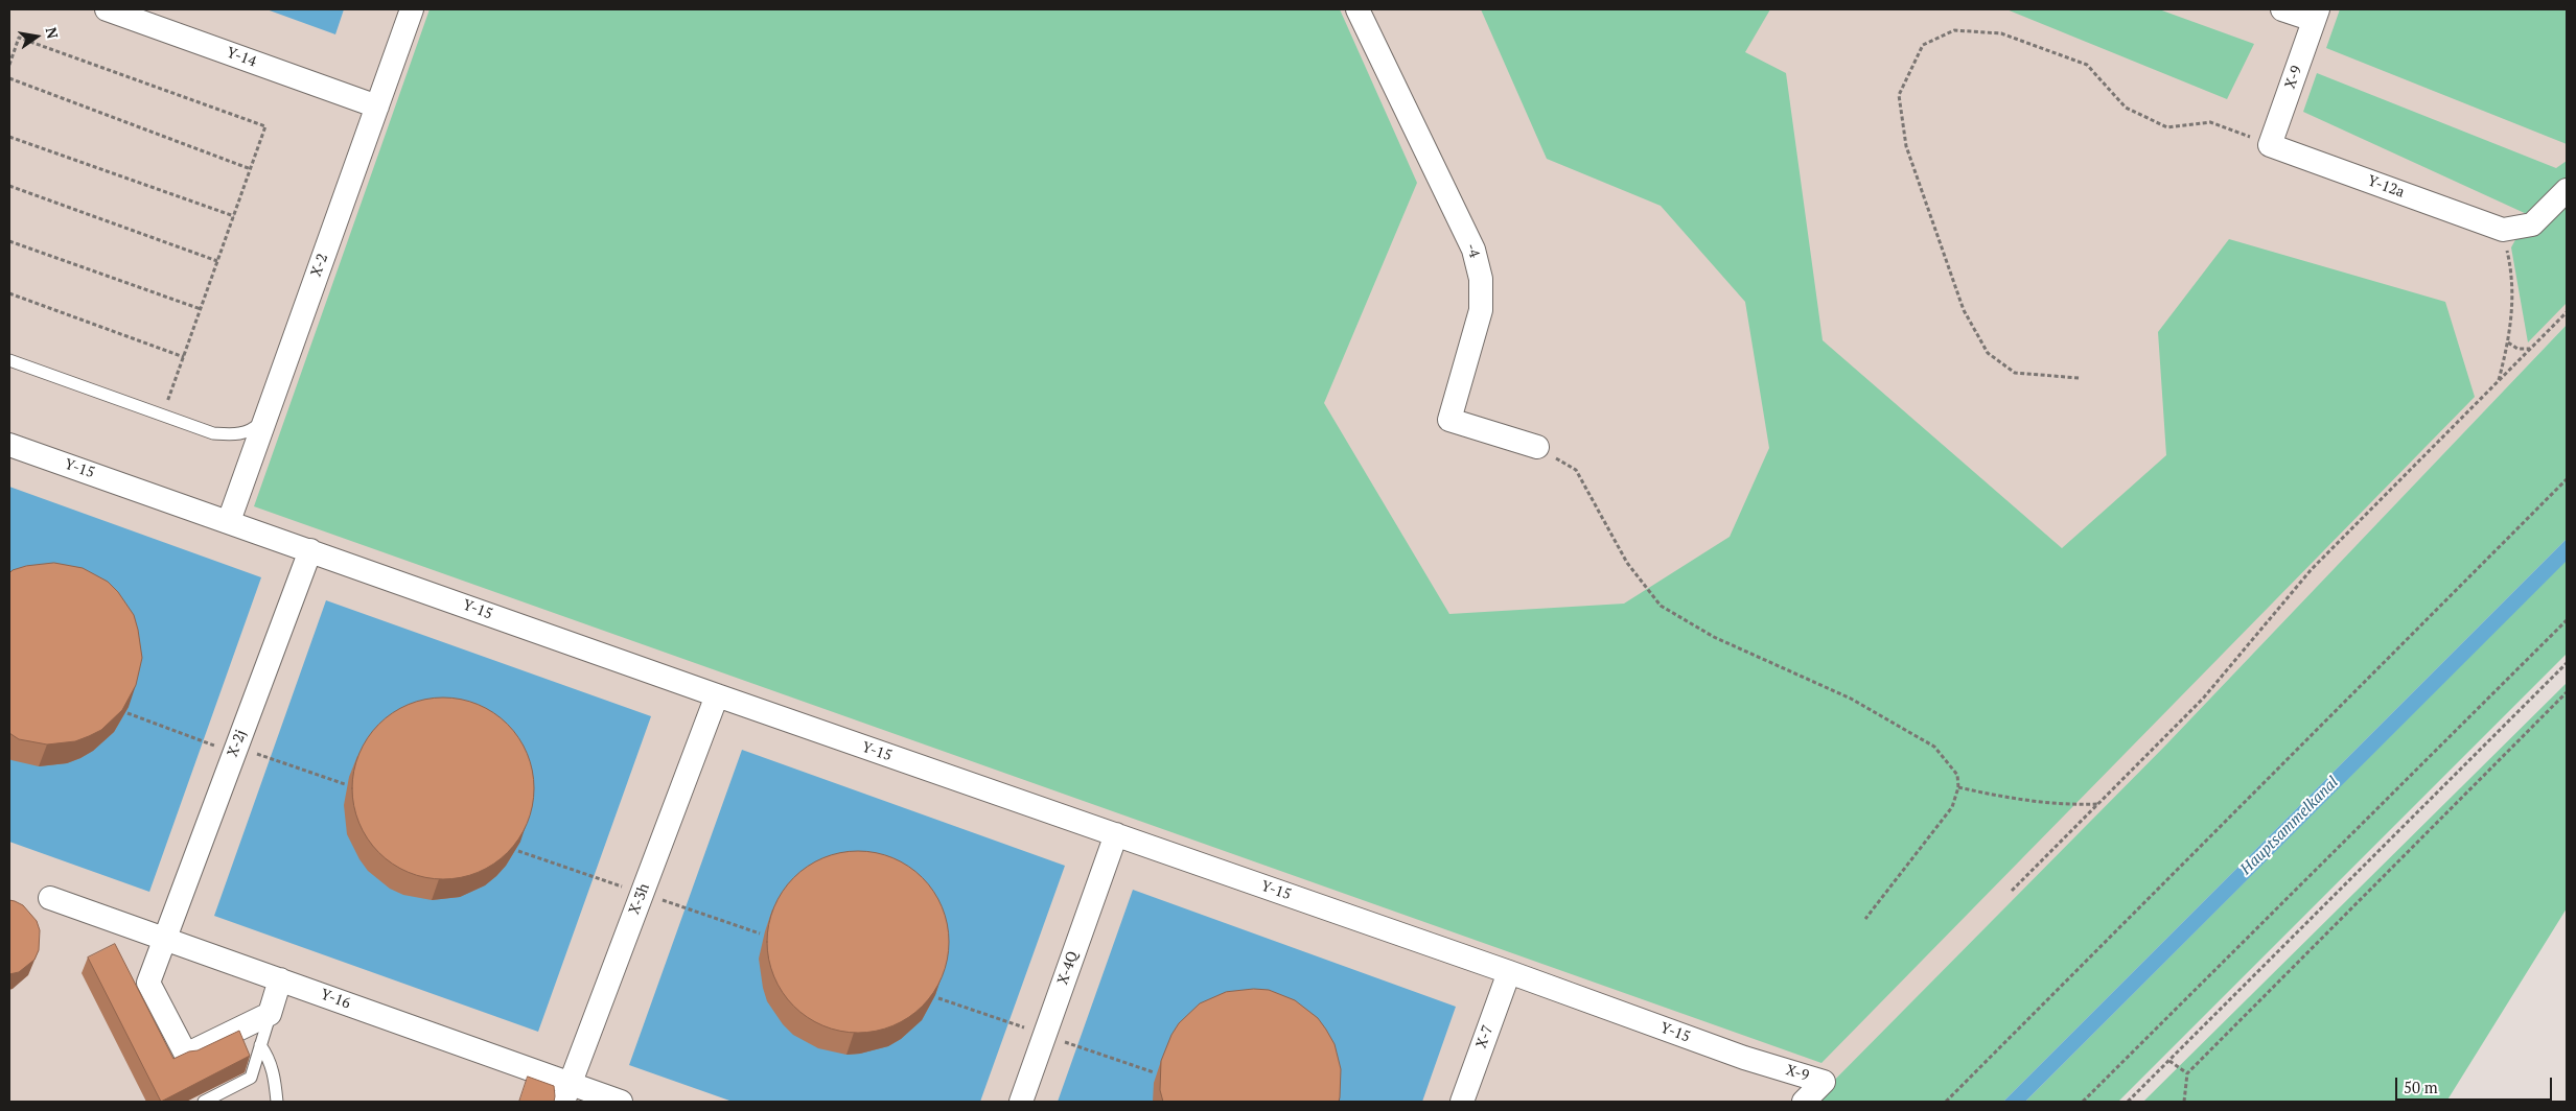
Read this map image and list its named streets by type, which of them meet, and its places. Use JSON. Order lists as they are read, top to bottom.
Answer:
{
  "streets": {
    "street": [
      "Y-14",
      "X-9",
      "Y-12a",
      "-4",
      "X-2",
      "Y-15",
      "X-2j",
      "X-3h",
      "X-4Q",
      "Y-16",
      "X-7"
    ]
  },
  "crossings": [
    ["Y-14", "X-2"],
    ["X-9", "Y-12a"],
    ["X-9", "Y-15"],
    ["X-2", "Y-15"],
    ["Y-15", "X-2j"],
    ["Y-15", "X-3h"],
    ["Y-15", "X-4Q"],
    ["Y-15", "X-7"],
    ["X-2j", "Y-16"],
    ["X-3h", "Y-16"]
  ],
  "water": ["Hauptsammelkanal"],
  "scale_bar": "50 m",
  "north": "right"
}
